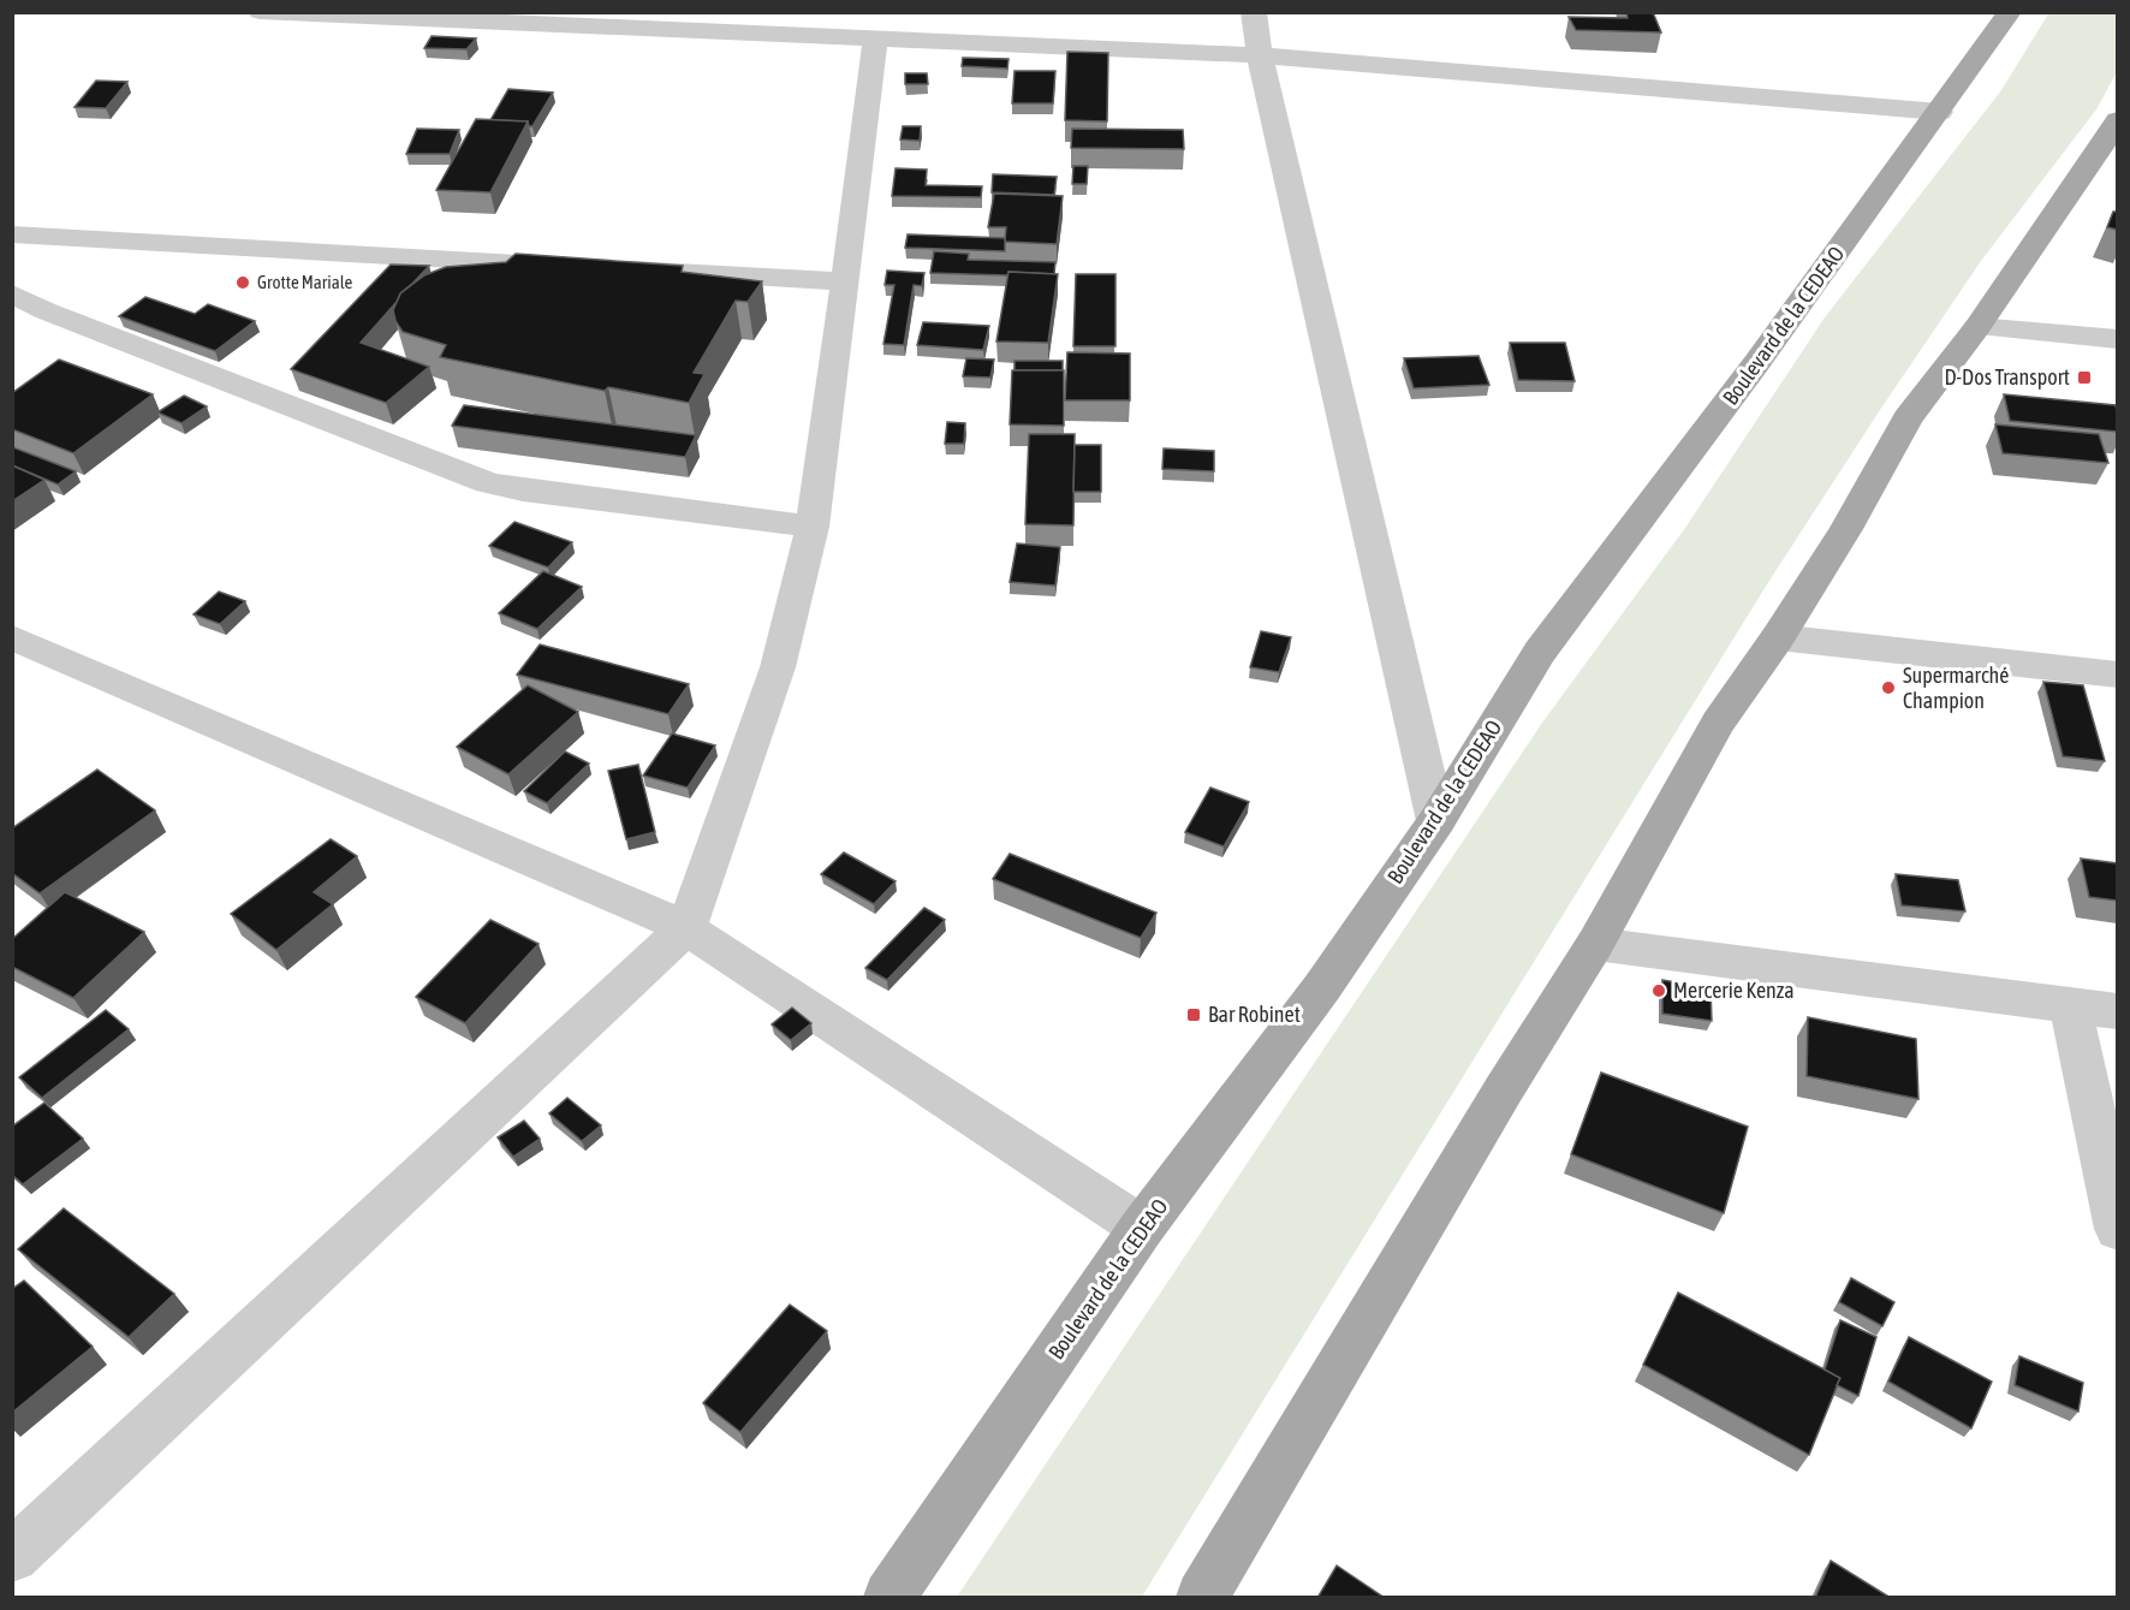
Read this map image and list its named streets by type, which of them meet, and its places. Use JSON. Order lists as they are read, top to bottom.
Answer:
{
  "streets": {
    "main road": ["Boulevard de la CEDEAO"]
  },
  "places": {
    "other": ["Grotte Mariale", "Supermarché Champion", "Mercerie Kenza"],
    "transit": ["D-Dos Transport", "Bar Robinet"]
  }
}
